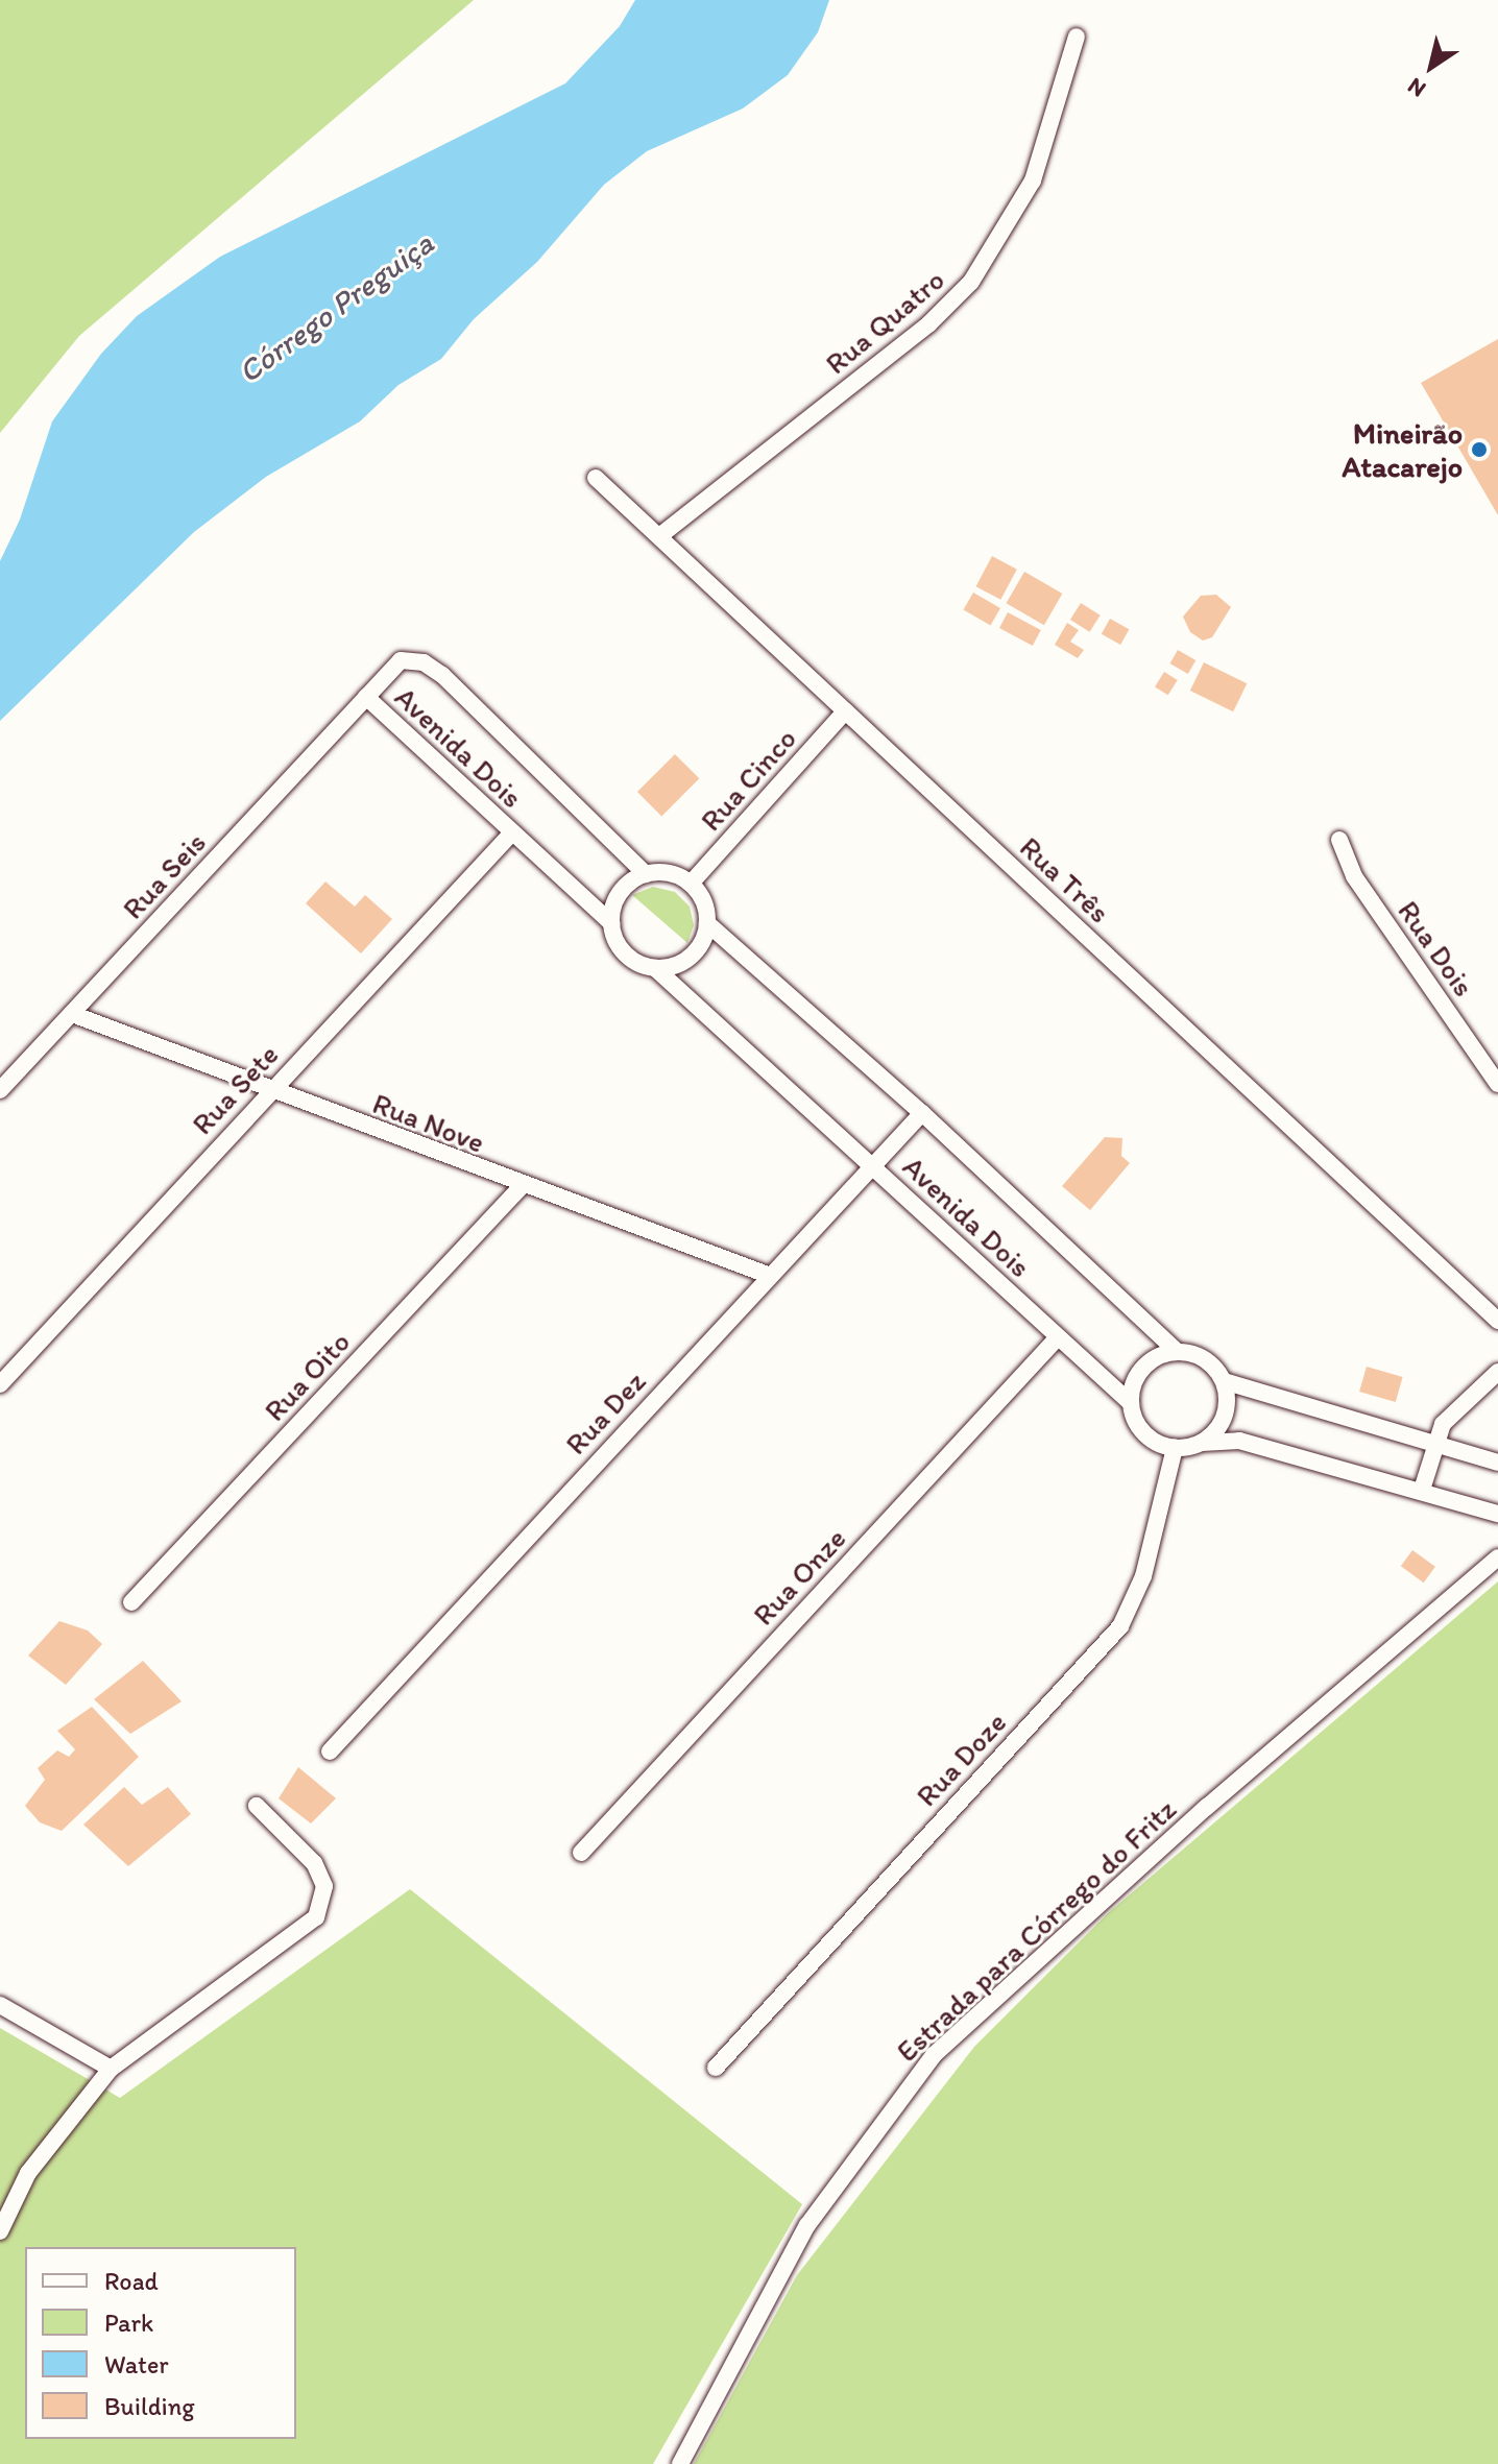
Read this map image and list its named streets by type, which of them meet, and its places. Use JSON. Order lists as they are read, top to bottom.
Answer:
{
  "streets": {
    "street": [
      "Rua Quatro",
      "Avenida Dois",
      "Rua Cinco",
      "Rua Seis",
      "Rua Três",
      "Rua Dois",
      "Rua Sete",
      "Rua Nove",
      "Rua Oito",
      "Rua Dez",
      "Rua Onze",
      "Rua Doze",
      "Estrada para Córrego do Fritz"
    ]
  },
  "crossings": [
    ["Rua Quatro", "Rua Três"],
    ["Avenida Dois", "Rua Cinco"],
    ["Avenida Dois", "Rua Seis"],
    ["Avenida Dois", "Rua Sete"],
    ["Avenida Dois", "Rua Dez"],
    ["Avenida Dois", "Rua Onze"],
    ["Avenida Dois", "Rua Doze"],
    ["Rua Cinco", "Rua Três"],
    ["Rua Seis", "Rua Nove"],
    ["Rua Sete", "Rua Nove"],
    ["Rua Nove", "Rua Oito"],
    ["Rua Nove", "Rua Dez"]
  ],
  "water": ["Córrego Preguiça"],
  "places": ["Mineirão Atacarejo"],
  "legend": [
    "Road",
    "Park",
    "Water",
    "Building"
  ],
  "north": "bottom left"
}
